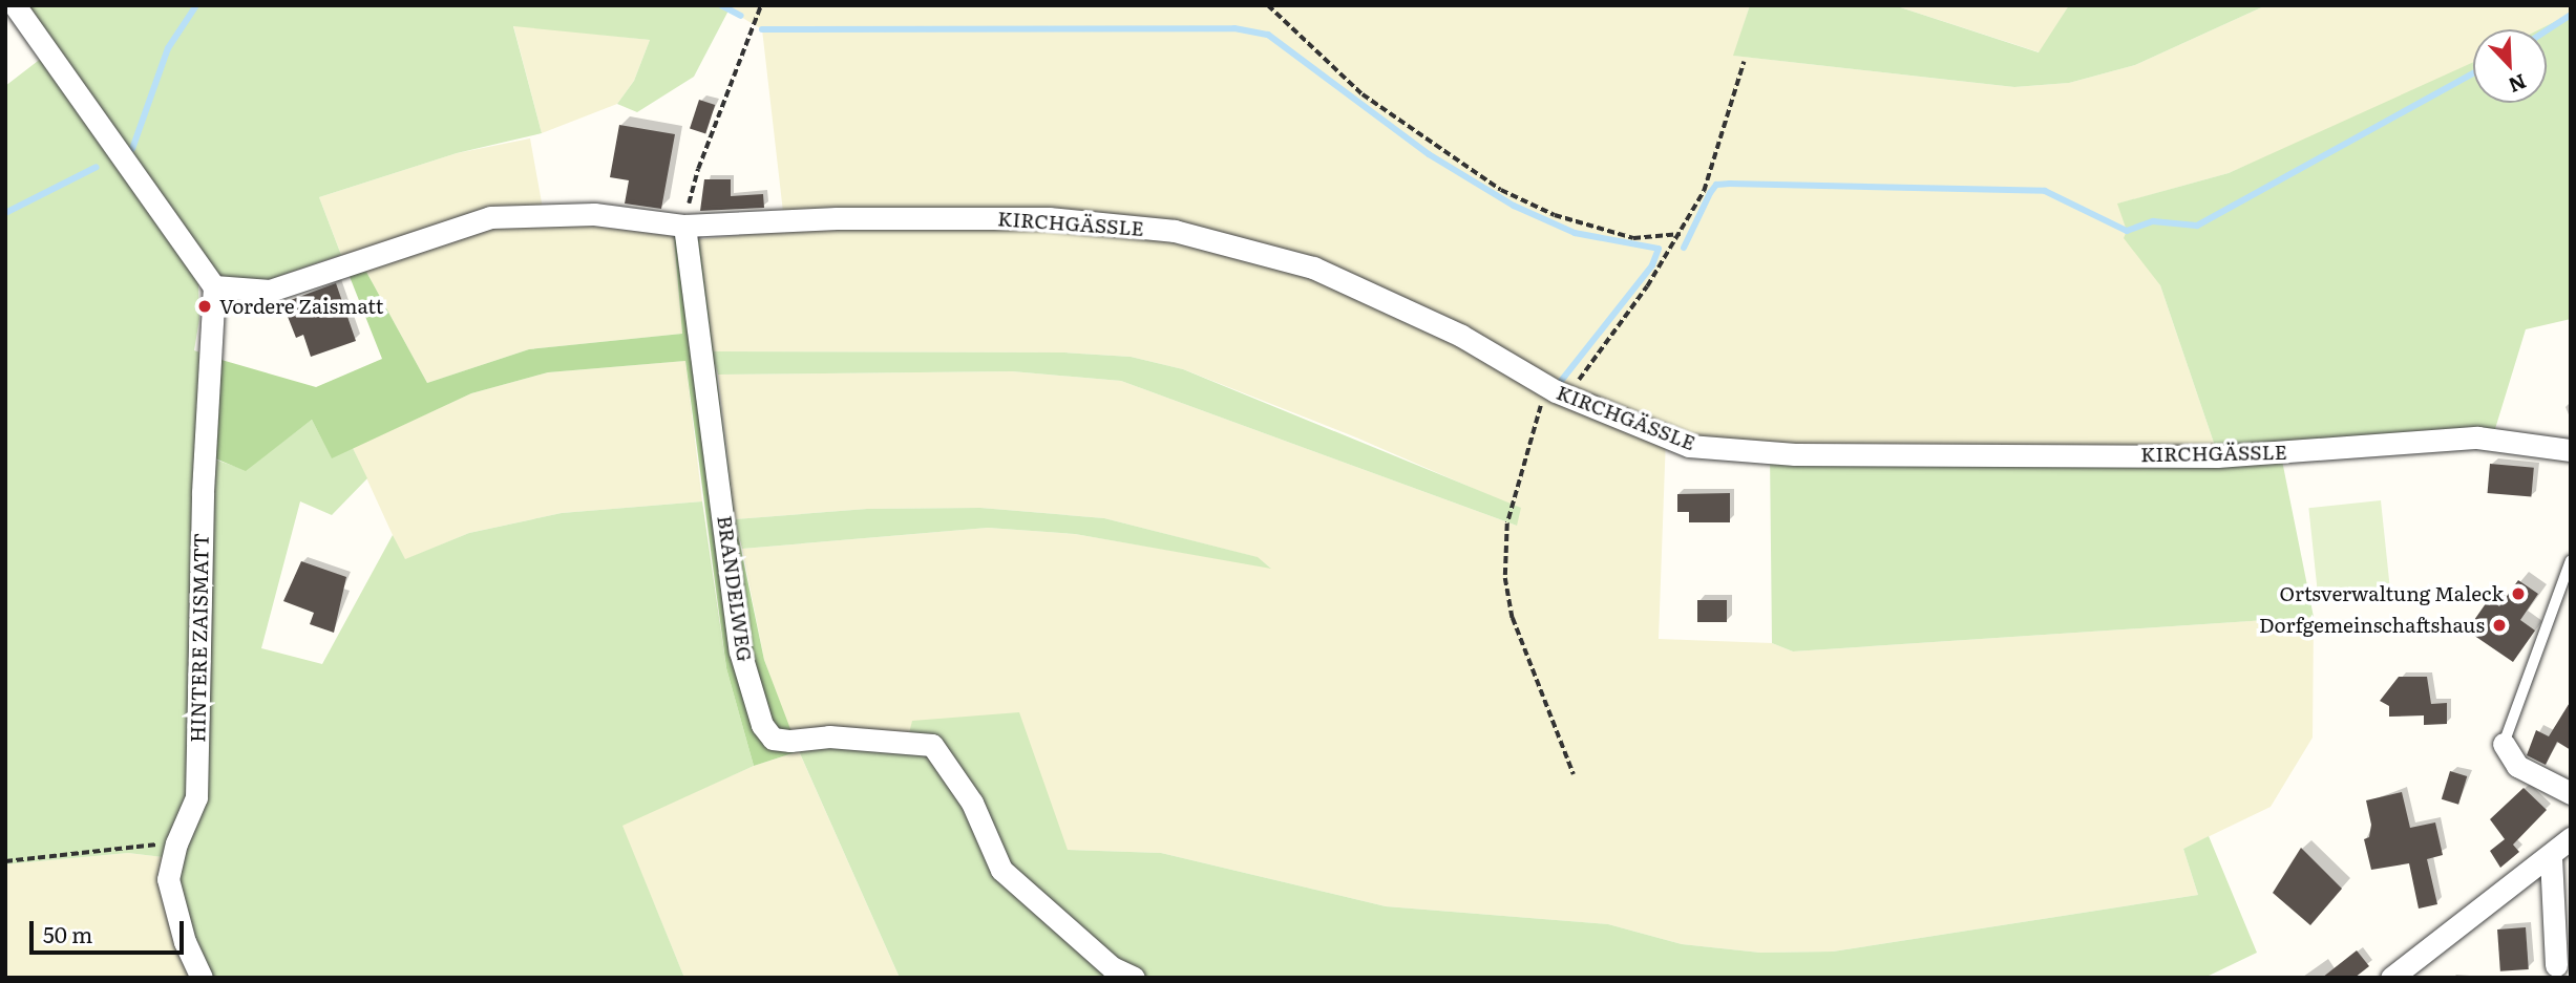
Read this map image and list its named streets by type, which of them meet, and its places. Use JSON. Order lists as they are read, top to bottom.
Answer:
{
  "streets": {
    "street": ["KIRCHGÄSSLE", "BRANDELWEG", "HINTERE ZAISMATT"]
  },
  "crossings": [
    ["KIRCHGÄSSLE", "BRANDELWEG"]
  ],
  "places": ["Vordere Zaismatt", "Ortsverwaltung Maleck", "Dorfgemeinschaftshaus"],
  "scale_bar": "50 m",
  "north": "bottom right"
}
